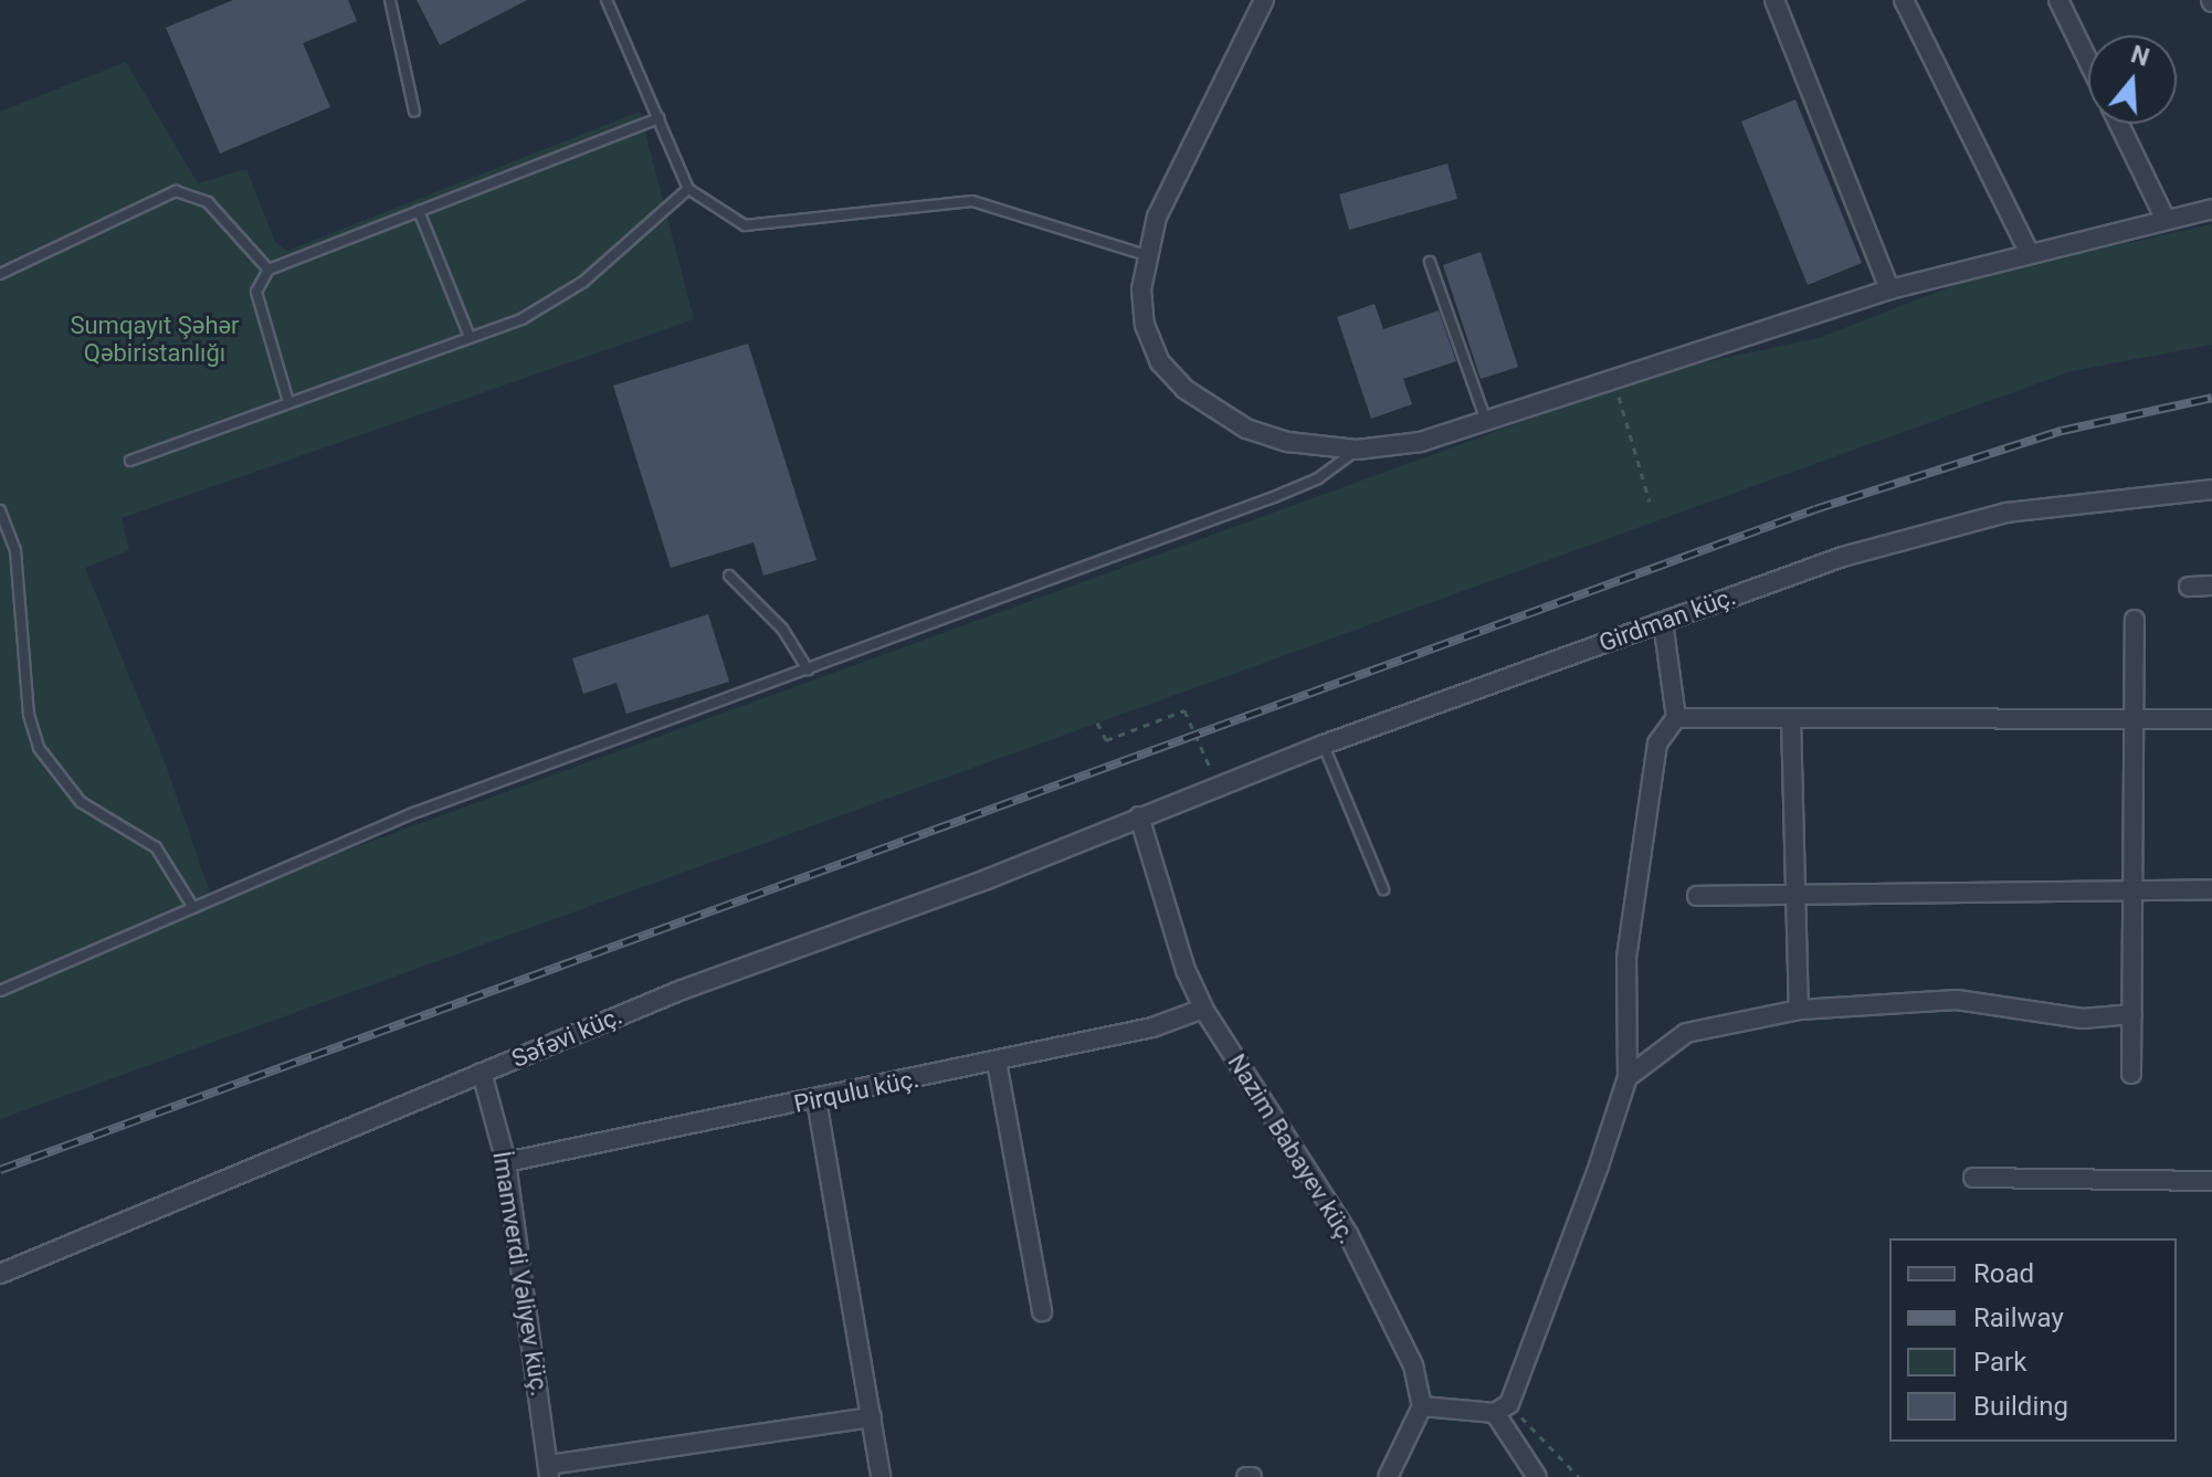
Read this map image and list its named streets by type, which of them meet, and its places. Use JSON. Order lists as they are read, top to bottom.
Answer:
{
  "streets": {
    "street": [
      "Girdman küç.",
      "Səfəvi küç.",
      "Pirqulu küç.",
      "Nazim Babayev küç.",
      "İmamverdi Vəliyev küç."
    ]
  },
  "crossings": [
    ["Girdman küç.", "Səfəvi küç."],
    ["Girdman küç.", "Nazim Babayev küç."],
    ["Səfəvi küç.", "Nazim Babayev küç."],
    ["Səfəvi küç.", "İmamverdi Vəliyev küç."],
    ["Pirqulu küç.", "Nazim Babayev küç."],
    ["Pirqulu küç.", "İmamverdi Vəliyev küç."]
  ],
  "parks": ["Sumqayıt Şəhər Qəbiristanlığı"],
  "legend": [
    "Road",
    "Railway",
    "Park",
    "Building"
  ],
  "north": "top"
}
